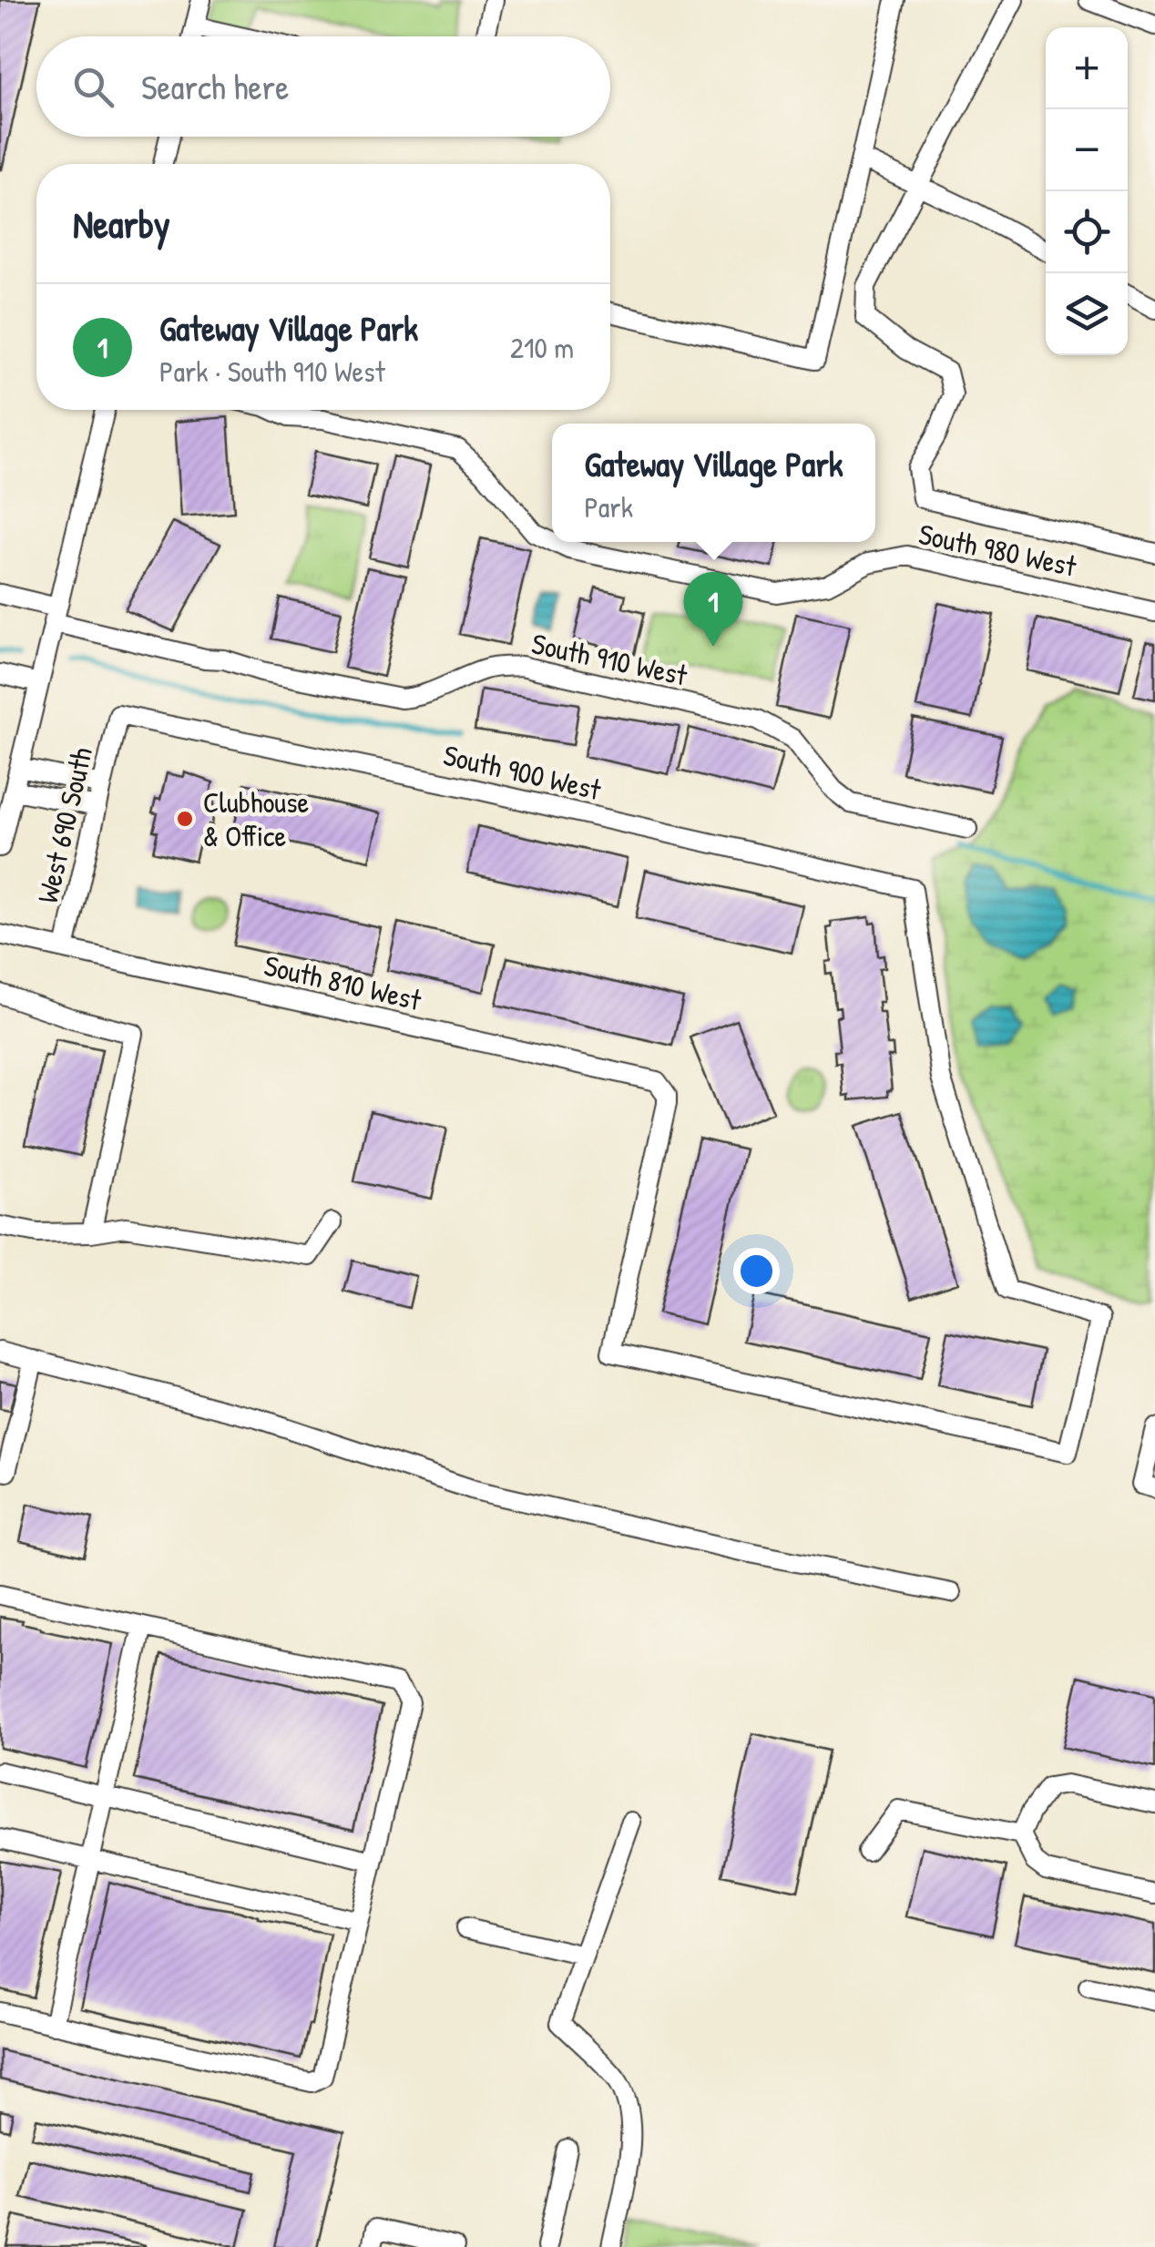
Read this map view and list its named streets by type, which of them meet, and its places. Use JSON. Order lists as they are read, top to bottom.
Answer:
{
  "streets": {
    "street": [
      "South 980 West",
      "South 910 West",
      "South 900 West",
      "West 690 South",
      "South 810 West"
    ]
  },
  "crossings": [
    ["South 900 West", "West 690 South"],
    ["South 900 West", "South 810 West"],
    ["West 690 South", "South 810 West"]
  ],
  "places": ["Clubhouse & Office"],
  "page": {
    "map_buttons": ["+", "−"],
    "search": "Search here",
    "heading": "Nearby",
    "list": [
      {
        "mark": "1",
        "name": "Gateway Village Park",
        "note": "Park · South 910 West",
        "value": "210 m"
      }
    ],
    "popup": ["Gateway Village Park", "Park"],
    "pins": "1"
  }
}
